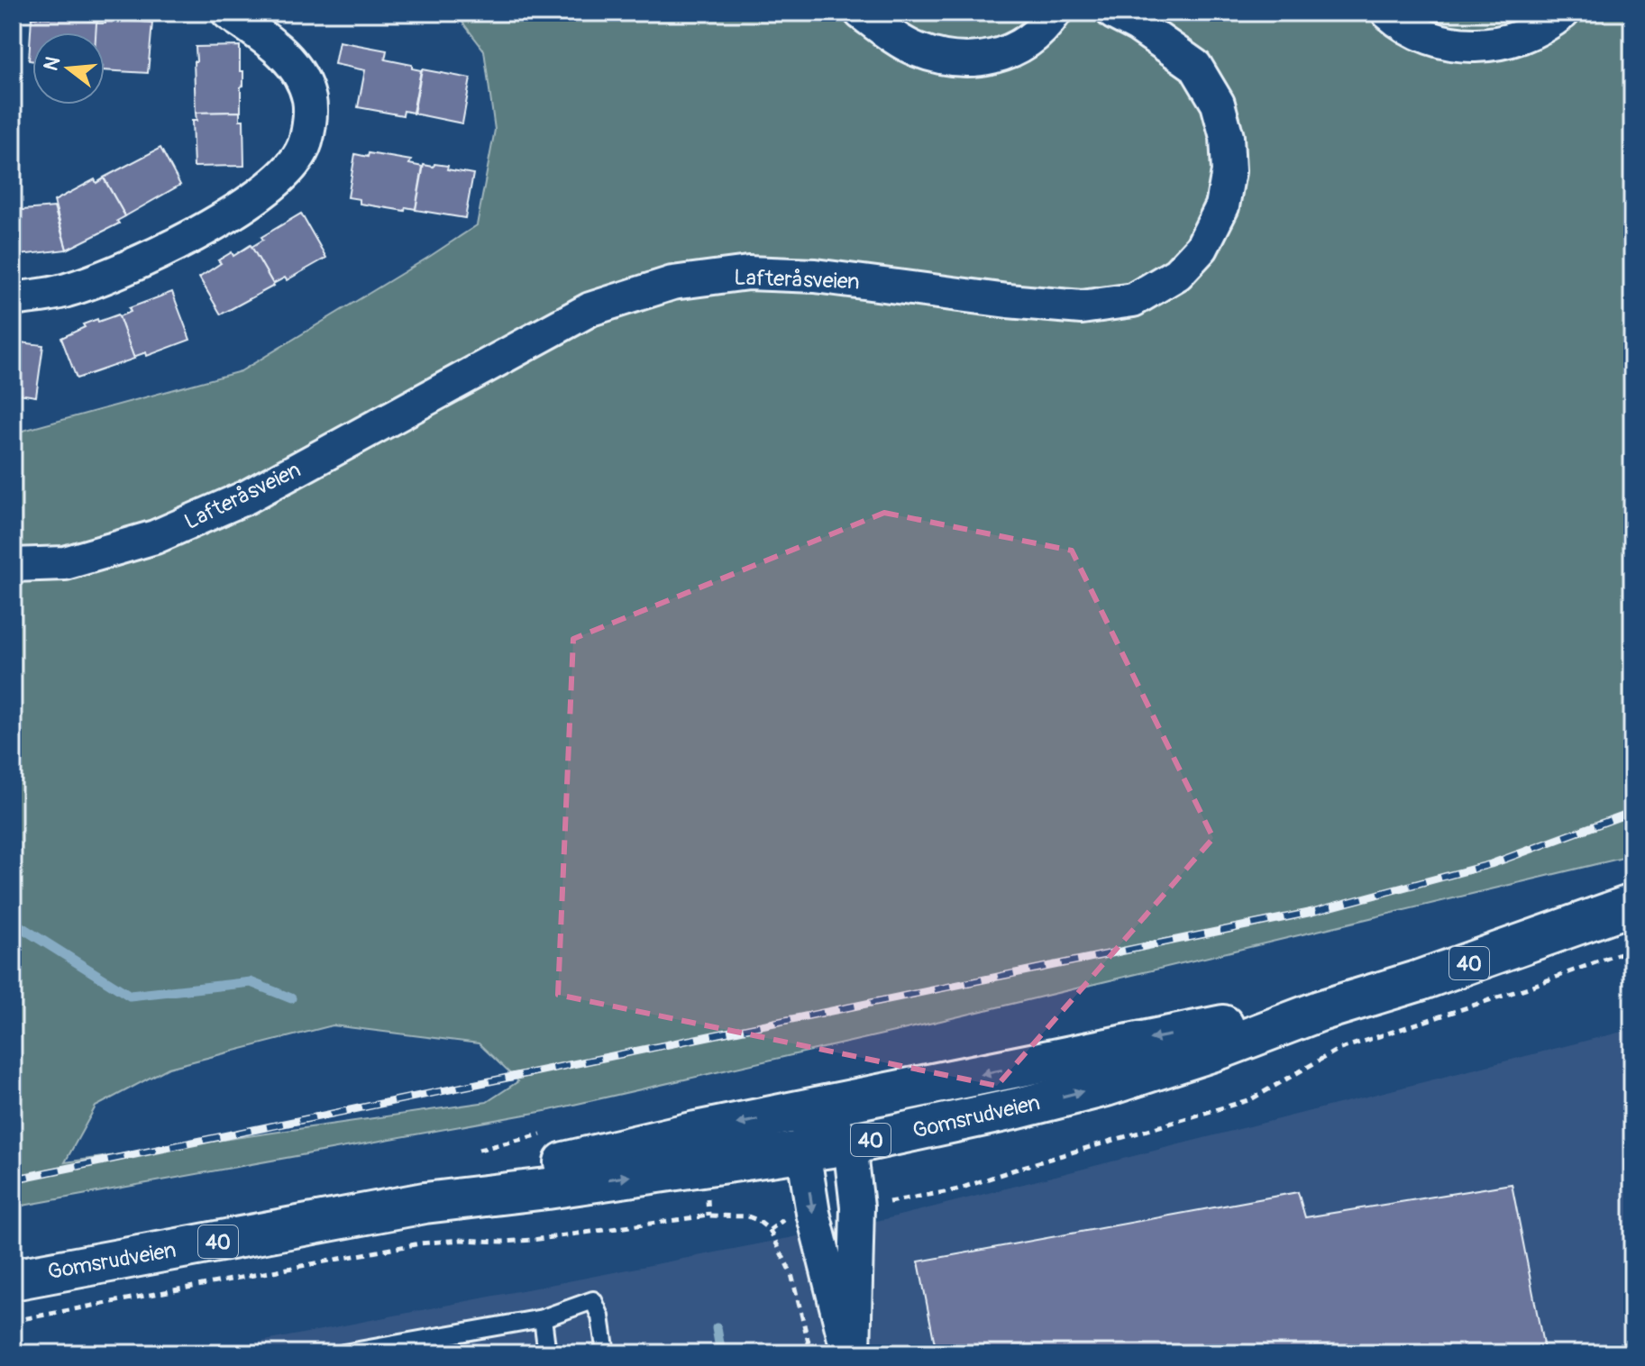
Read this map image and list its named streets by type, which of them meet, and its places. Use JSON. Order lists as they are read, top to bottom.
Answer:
{
  "streets": {
    "main road": ["40", "Gomsrudveien"],
    "street": ["Lafteråsveien"]
  },
  "north": "left"
}
